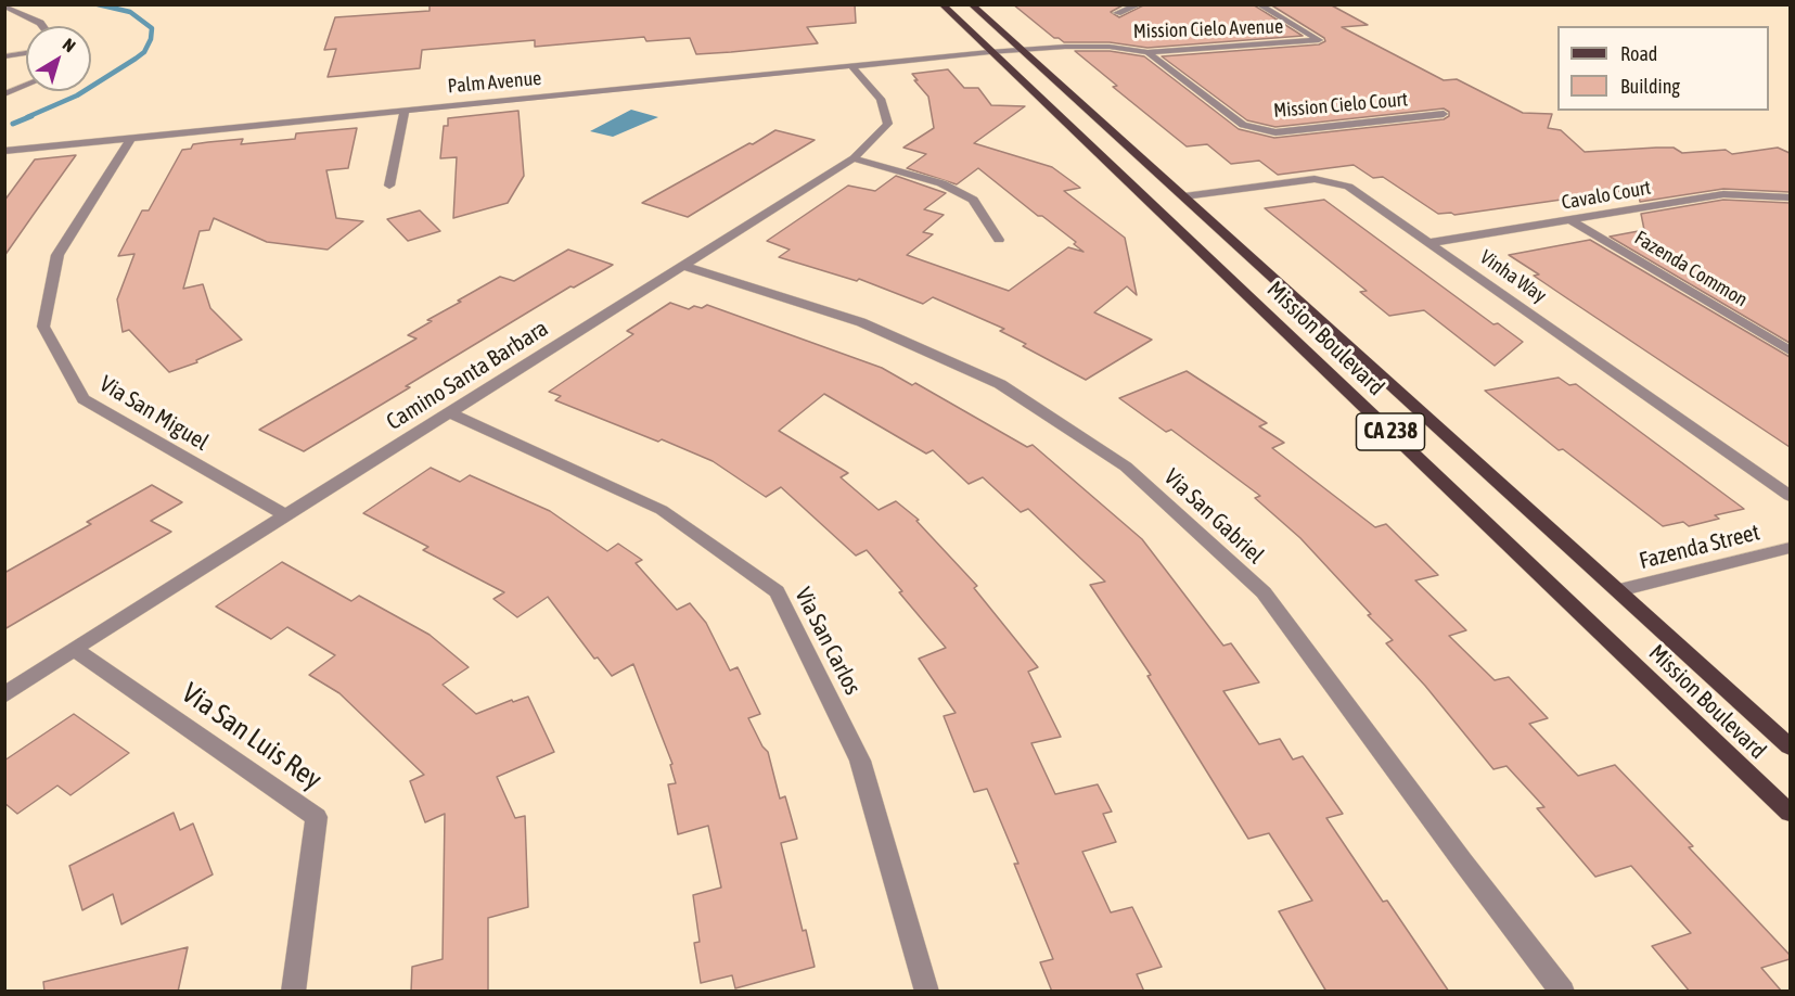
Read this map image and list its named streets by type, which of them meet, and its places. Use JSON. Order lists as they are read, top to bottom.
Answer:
{
  "streets": {
    "main road": ["Mission Boulevard", "CA 238"],
    "street": [
      "Mission Cielo Avenue",
      "Palm Avenue",
      "Mission Cielo Court",
      "Cavalo Court",
      "Fazenda Common",
      "Vinha Way",
      "Camino Santa Barbara",
      "Via San Miguel",
      "Via San Gabriel",
      "Fazenda Street",
      "Via San Carlos",
      "Via San Luis Rey"
    ]
  },
  "crossings": [
    ["Mission Cielo Avenue", "Palm Avenue"],
    ["Mission Cielo Avenue", "Mission Cielo Court"],
    ["Mission Cielo Avenue", "Mission Boulevard"],
    ["Palm Avenue", "Mission Boulevard"],
    ["Palm Avenue", "Camino Santa Barbara"],
    ["Palm Avenue", "Via San Miguel"],
    ["Cavalo Court", "Fazenda Common"],
    ["Cavalo Court", "Vinha Way"],
    ["Vinha Way", "Mission Boulevard"],
    ["Mission Boulevard", "Fazenda Street"],
    ["Camino Santa Barbara", "Via San Miguel"],
    ["Camino Santa Barbara", "Via San Gabriel"],
    ["Camino Santa Barbara", "Via San Carlos"],
    ["Camino Santa Barbara", "Via San Luis Rey"]
  ],
  "legend": ["Road", "Building"],
  "north": "top right"
}
